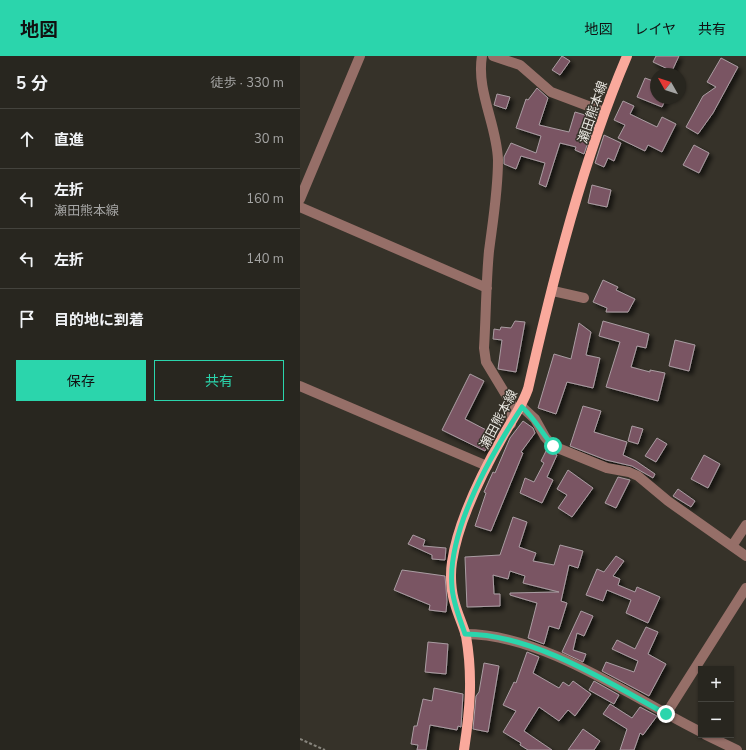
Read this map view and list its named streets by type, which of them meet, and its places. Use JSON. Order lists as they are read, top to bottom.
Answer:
{
  "streets": {
    "main road": ["瀬田熊本線"]
  },
  "north": "top left",
  "page": {
    "header": "地図",
    "nav": ["地図", "レイヤ", "共有"],
    "heading": ["5 分", "徒歩 · 330 m"],
    "list": [
      ["直進", "30 m"],
      ["左折", "瀬田熊本線", "160 m"],
      ["左折", "140 m"],
      "目的地に到着"
    ],
    "buttons": ["保存", "共有"],
    "map_buttons": ["+", "−"]
  }
}
